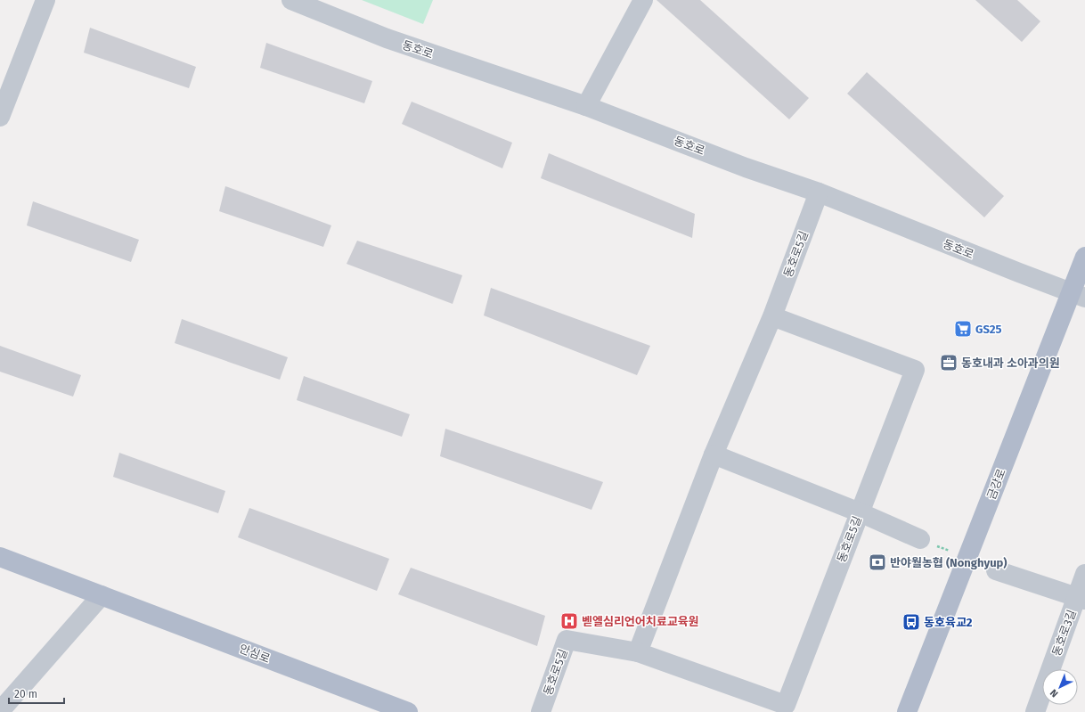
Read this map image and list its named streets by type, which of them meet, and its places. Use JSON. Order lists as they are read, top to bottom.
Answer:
{
  "streets": {
    "main road": ["금강로", "안심로"],
    "street": ["동호로", "동호로5길", "동호로3길"]
  },
  "crossings": [
    ["동호로", "동호로5길"],
    ["동호로", "금강로"]
  ],
  "places": {
    "supermarket": ["GS25"],
    "office": ["동호내과 소아과의원"],
    "bank": ["반야월농협 (Nonghyup)"],
    "hospital": ["벧엘심리언어치료교육원"],
    "bus stop": ["동호육교2"]
  },
  "scale_bar": "20 m",
  "north": "bottom left"
}
